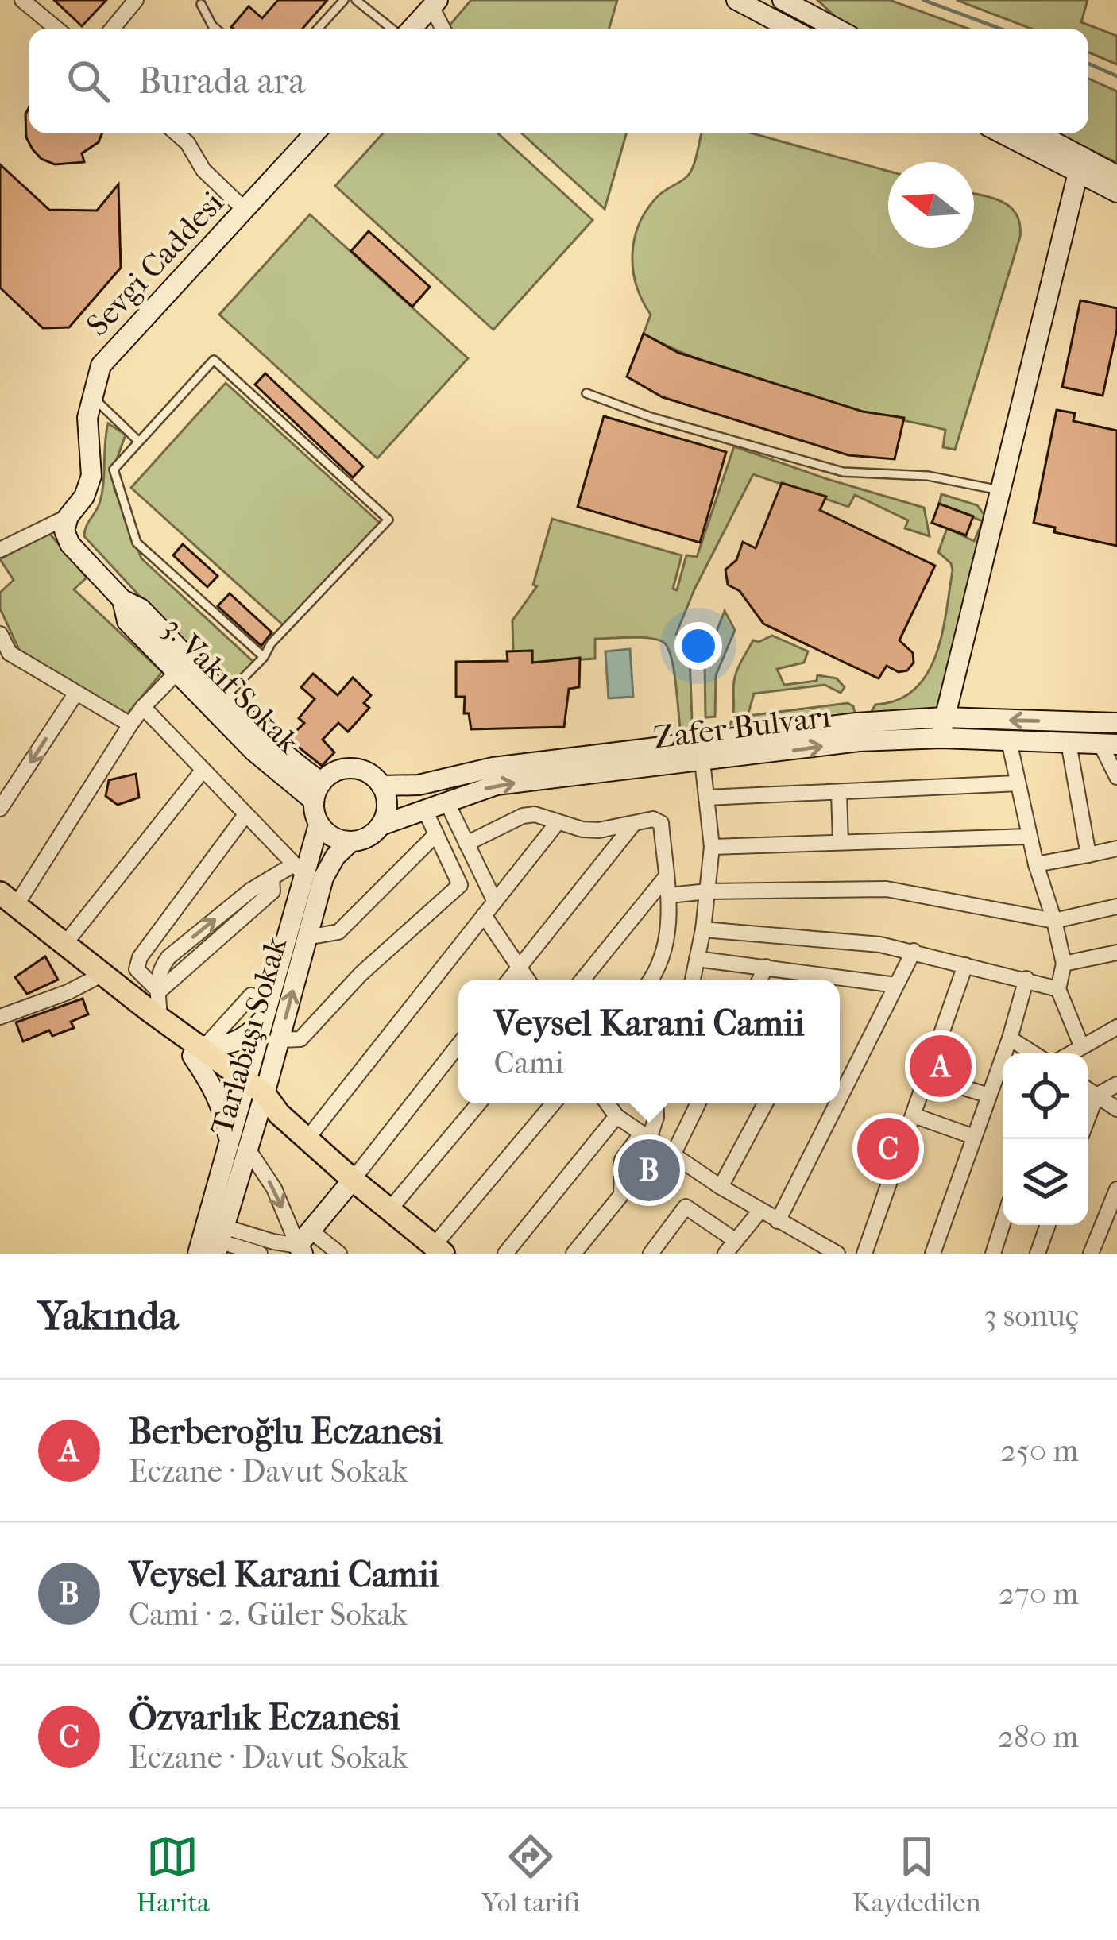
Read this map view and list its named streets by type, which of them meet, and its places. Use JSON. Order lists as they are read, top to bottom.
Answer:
{
  "streets": {
    "main road": [
      "Sevgi Caddesi",
      "3. Vakıf Sokak",
      "Zafer Bulvarı",
      "Tarlabaşı Sokak"
    ]
  },
  "crossings": [
    ["3. Vakıf Sokak", "Zafer Bulvarı"],
    ["3. Vakıf Sokak", "Tarlabaşı Sokak"],
    ["Zafer Bulvarı", "Tarlabaşı Sokak"]
  ],
  "north": "left",
  "page": {
    "search": "Burada ara",
    "popup": ["Veysel Karani Camii", "Cami"],
    "pins": ["A", "C", "B"],
    "heading": ["Yakında", "3 sonuç"],
    "list": [
      {
        "mark": "A",
        "name": "Berberoğlu Eczanesi",
        "note": "Eczane · Davut Sokak",
        "value": "250 m"
      },
      {
        "mark": "B",
        "name": "Veysel Karani Camii",
        "note": "Cami · 2. Güler Sokak",
        "value": "270 m"
      },
      {
        "mark": "C",
        "name": "Özvarlık Eczanesi",
        "note": "Eczane · Davut Sokak",
        "value": "280 m"
      }
    ],
    "nav": ["Harita", "Yol tarifi", "Kaydedilen"]
  }
}
